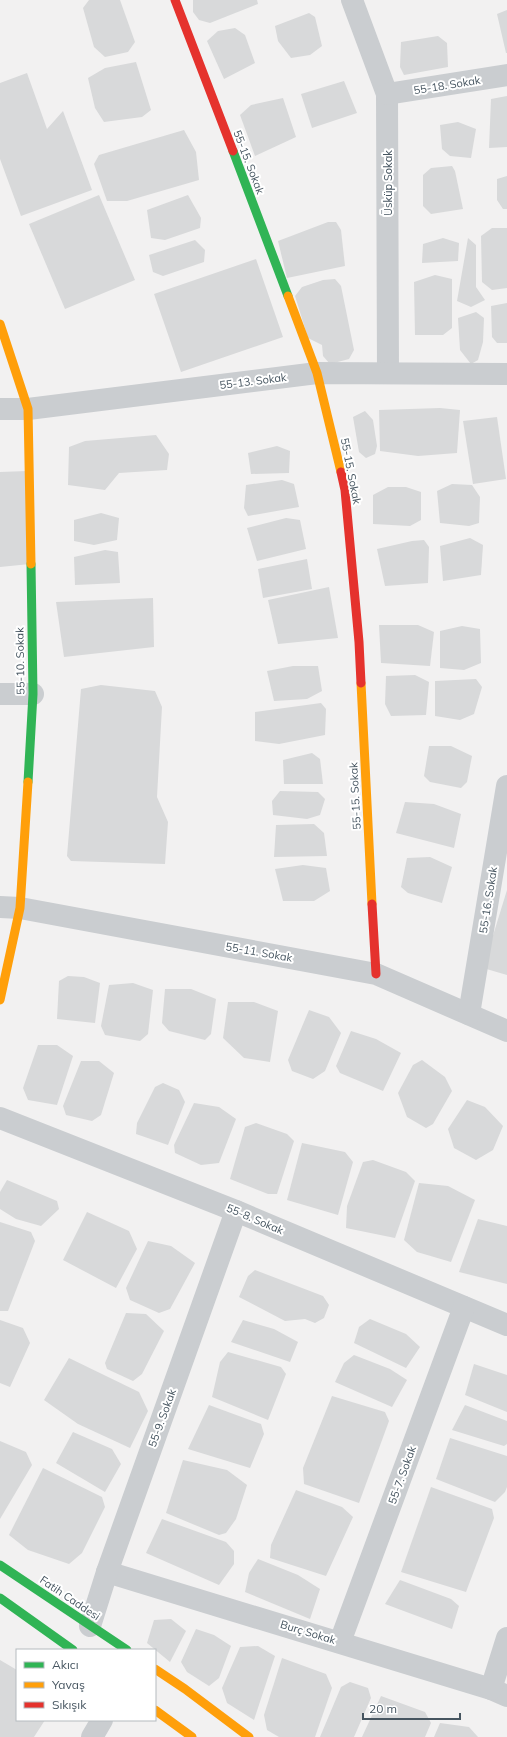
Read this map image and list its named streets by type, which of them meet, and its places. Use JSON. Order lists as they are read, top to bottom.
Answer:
{
  "streets": {
    "street": [
      "55-18. Sokak",
      "55-15. Sokak",
      "Üsküp Sokak",
      "55-13. Sokak",
      "55-10. Sokak",
      "55-16. Sokak",
      "55-11. Sokak",
      "55-8. Sokak",
      "55-9. Sokak",
      "55-7. Sokak",
      "Fatih Caddesi",
      "Burç Sokak"
    ]
  },
  "crossings": [
    ["55-18. Sokak", "Üsküp Sokak"],
    ["55-15. Sokak", "55-13. Sokak"],
    ["55-15. Sokak", "55-11. Sokak"],
    ["Üsküp Sokak", "55-13. Sokak"],
    ["55-13. Sokak", "55-10. Sokak"],
    ["55-10. Sokak", "55-11. Sokak"],
    ["55-16. Sokak", "55-11. Sokak"],
    ["55-8. Sokak", "55-9. Sokak"],
    ["55-8. Sokak", "55-7. Sokak"],
    ["55-9. Sokak", "Fatih Caddesi"],
    ["55-9. Sokak", "Burç Sokak"],
    ["55-7. Sokak", "Burç Sokak"]
  ],
  "legend": ["Akıcı", "Yavaş", "Sıkışık"],
  "scale_bar": "20 m"
}
